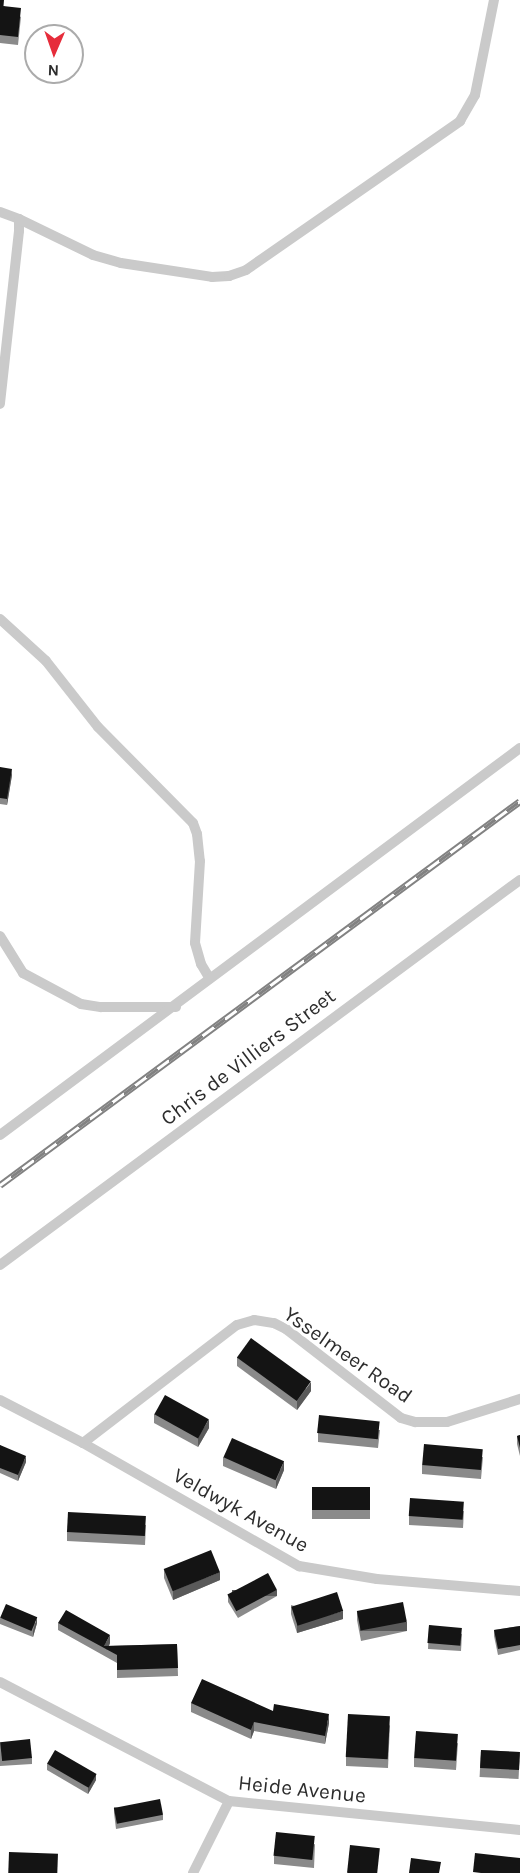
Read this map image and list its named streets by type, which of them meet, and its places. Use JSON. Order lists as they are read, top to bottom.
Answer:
{
  "streets": {
    "street": [
      "Chris de Villiers Street",
      "Ysselmeer Road",
      "Veldwyk Avenue",
      "Heide Avenue"
    ]
  },
  "crossings": [
    ["Ysselmeer Road", "Veldwyk Avenue"]
  ],
  "north": "bottom"
}
